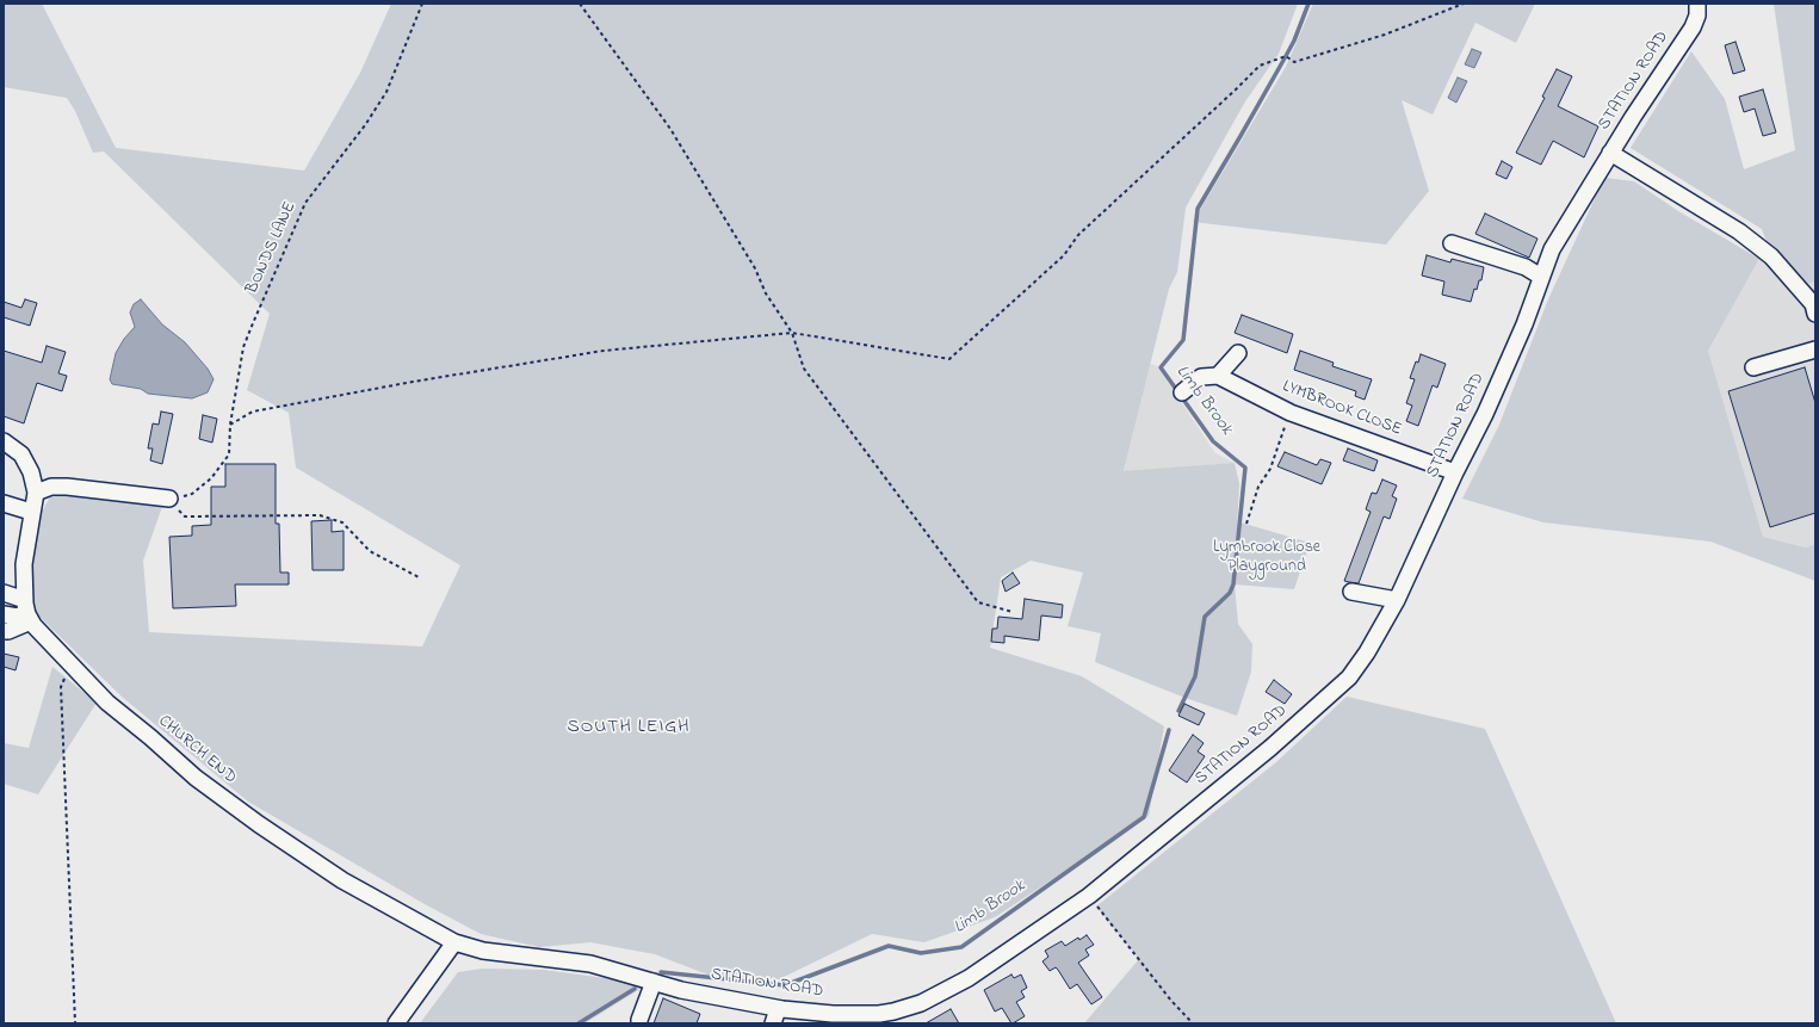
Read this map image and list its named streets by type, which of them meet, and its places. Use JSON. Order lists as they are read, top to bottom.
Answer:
{
  "streets": {
    "street": ["STATION ROAD", "LYMBROOK CLOSE", "CHURCH END"],
    "path": ["BONDS LANE"]
  },
  "crossings": [
    ["STATION ROAD", "LYMBROOK CLOSE"],
    ["STATION ROAD", "CHURCH END"]
  ],
  "districts": ["SOUTH LEIGH"],
  "water": ["Limb Brook"],
  "parks": ["Lymbrook Close Playground"]
}
